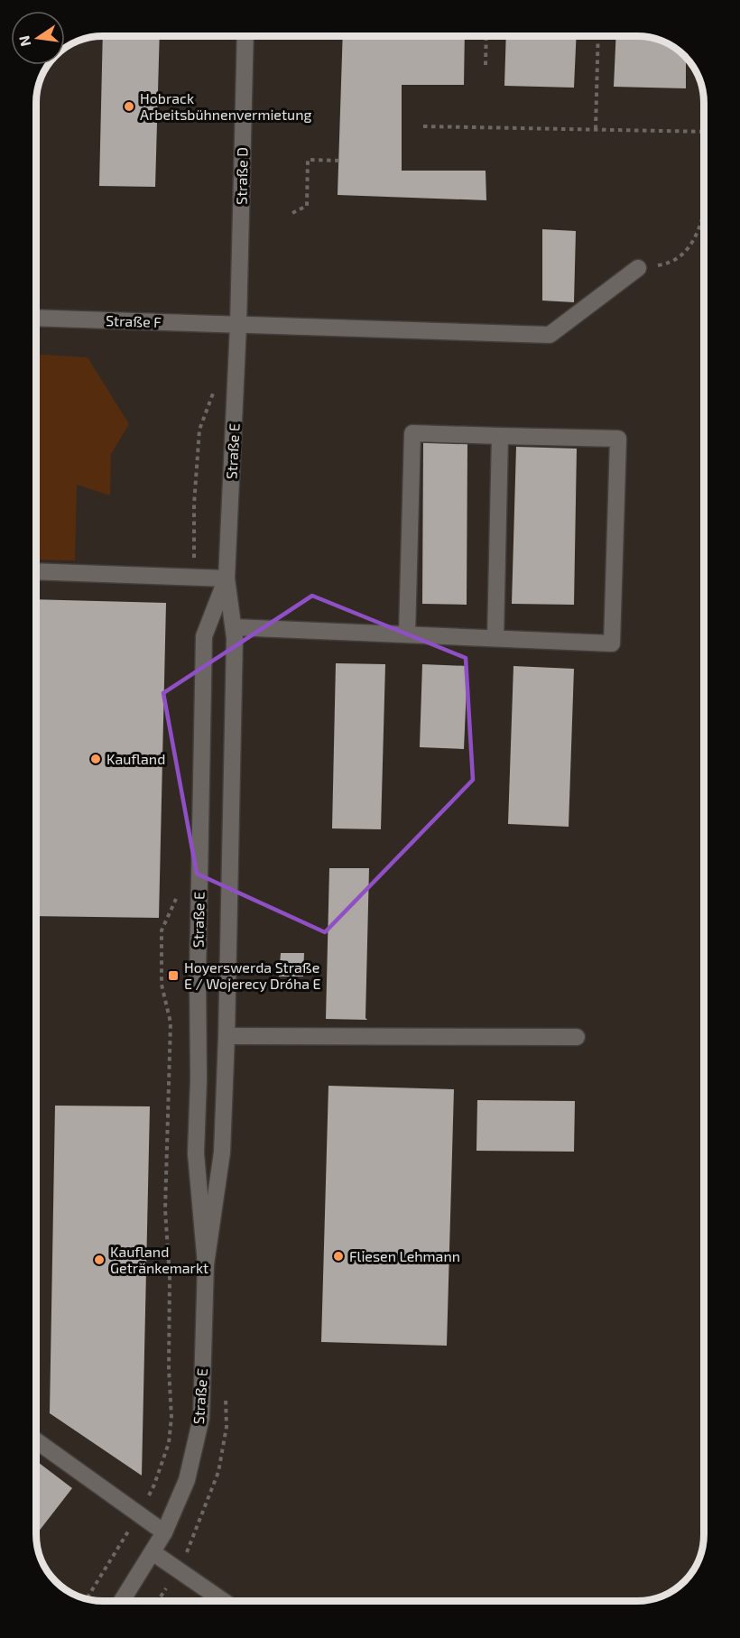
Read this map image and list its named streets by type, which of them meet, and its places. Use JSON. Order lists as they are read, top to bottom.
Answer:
{
  "streets": {
    "street": ["Straße D", "Straße F", "Straße E"]
  },
  "crossings": [
    ["Straße D", "Straße F"],
    ["Straße D", "Straße E"],
    ["Straße F", "Straße E"]
  ],
  "places": {
    "other": [
      "Hobrack Arbeitsbühnenvermietung",
      "Kaufland",
      "Fliesen Lehmann",
      "Kaufland Getränkemarkt"
    ],
    "transit": ["Hoyerswerda Straße E / Wojerecy Dróha E"]
  },
  "north": "left"
}
